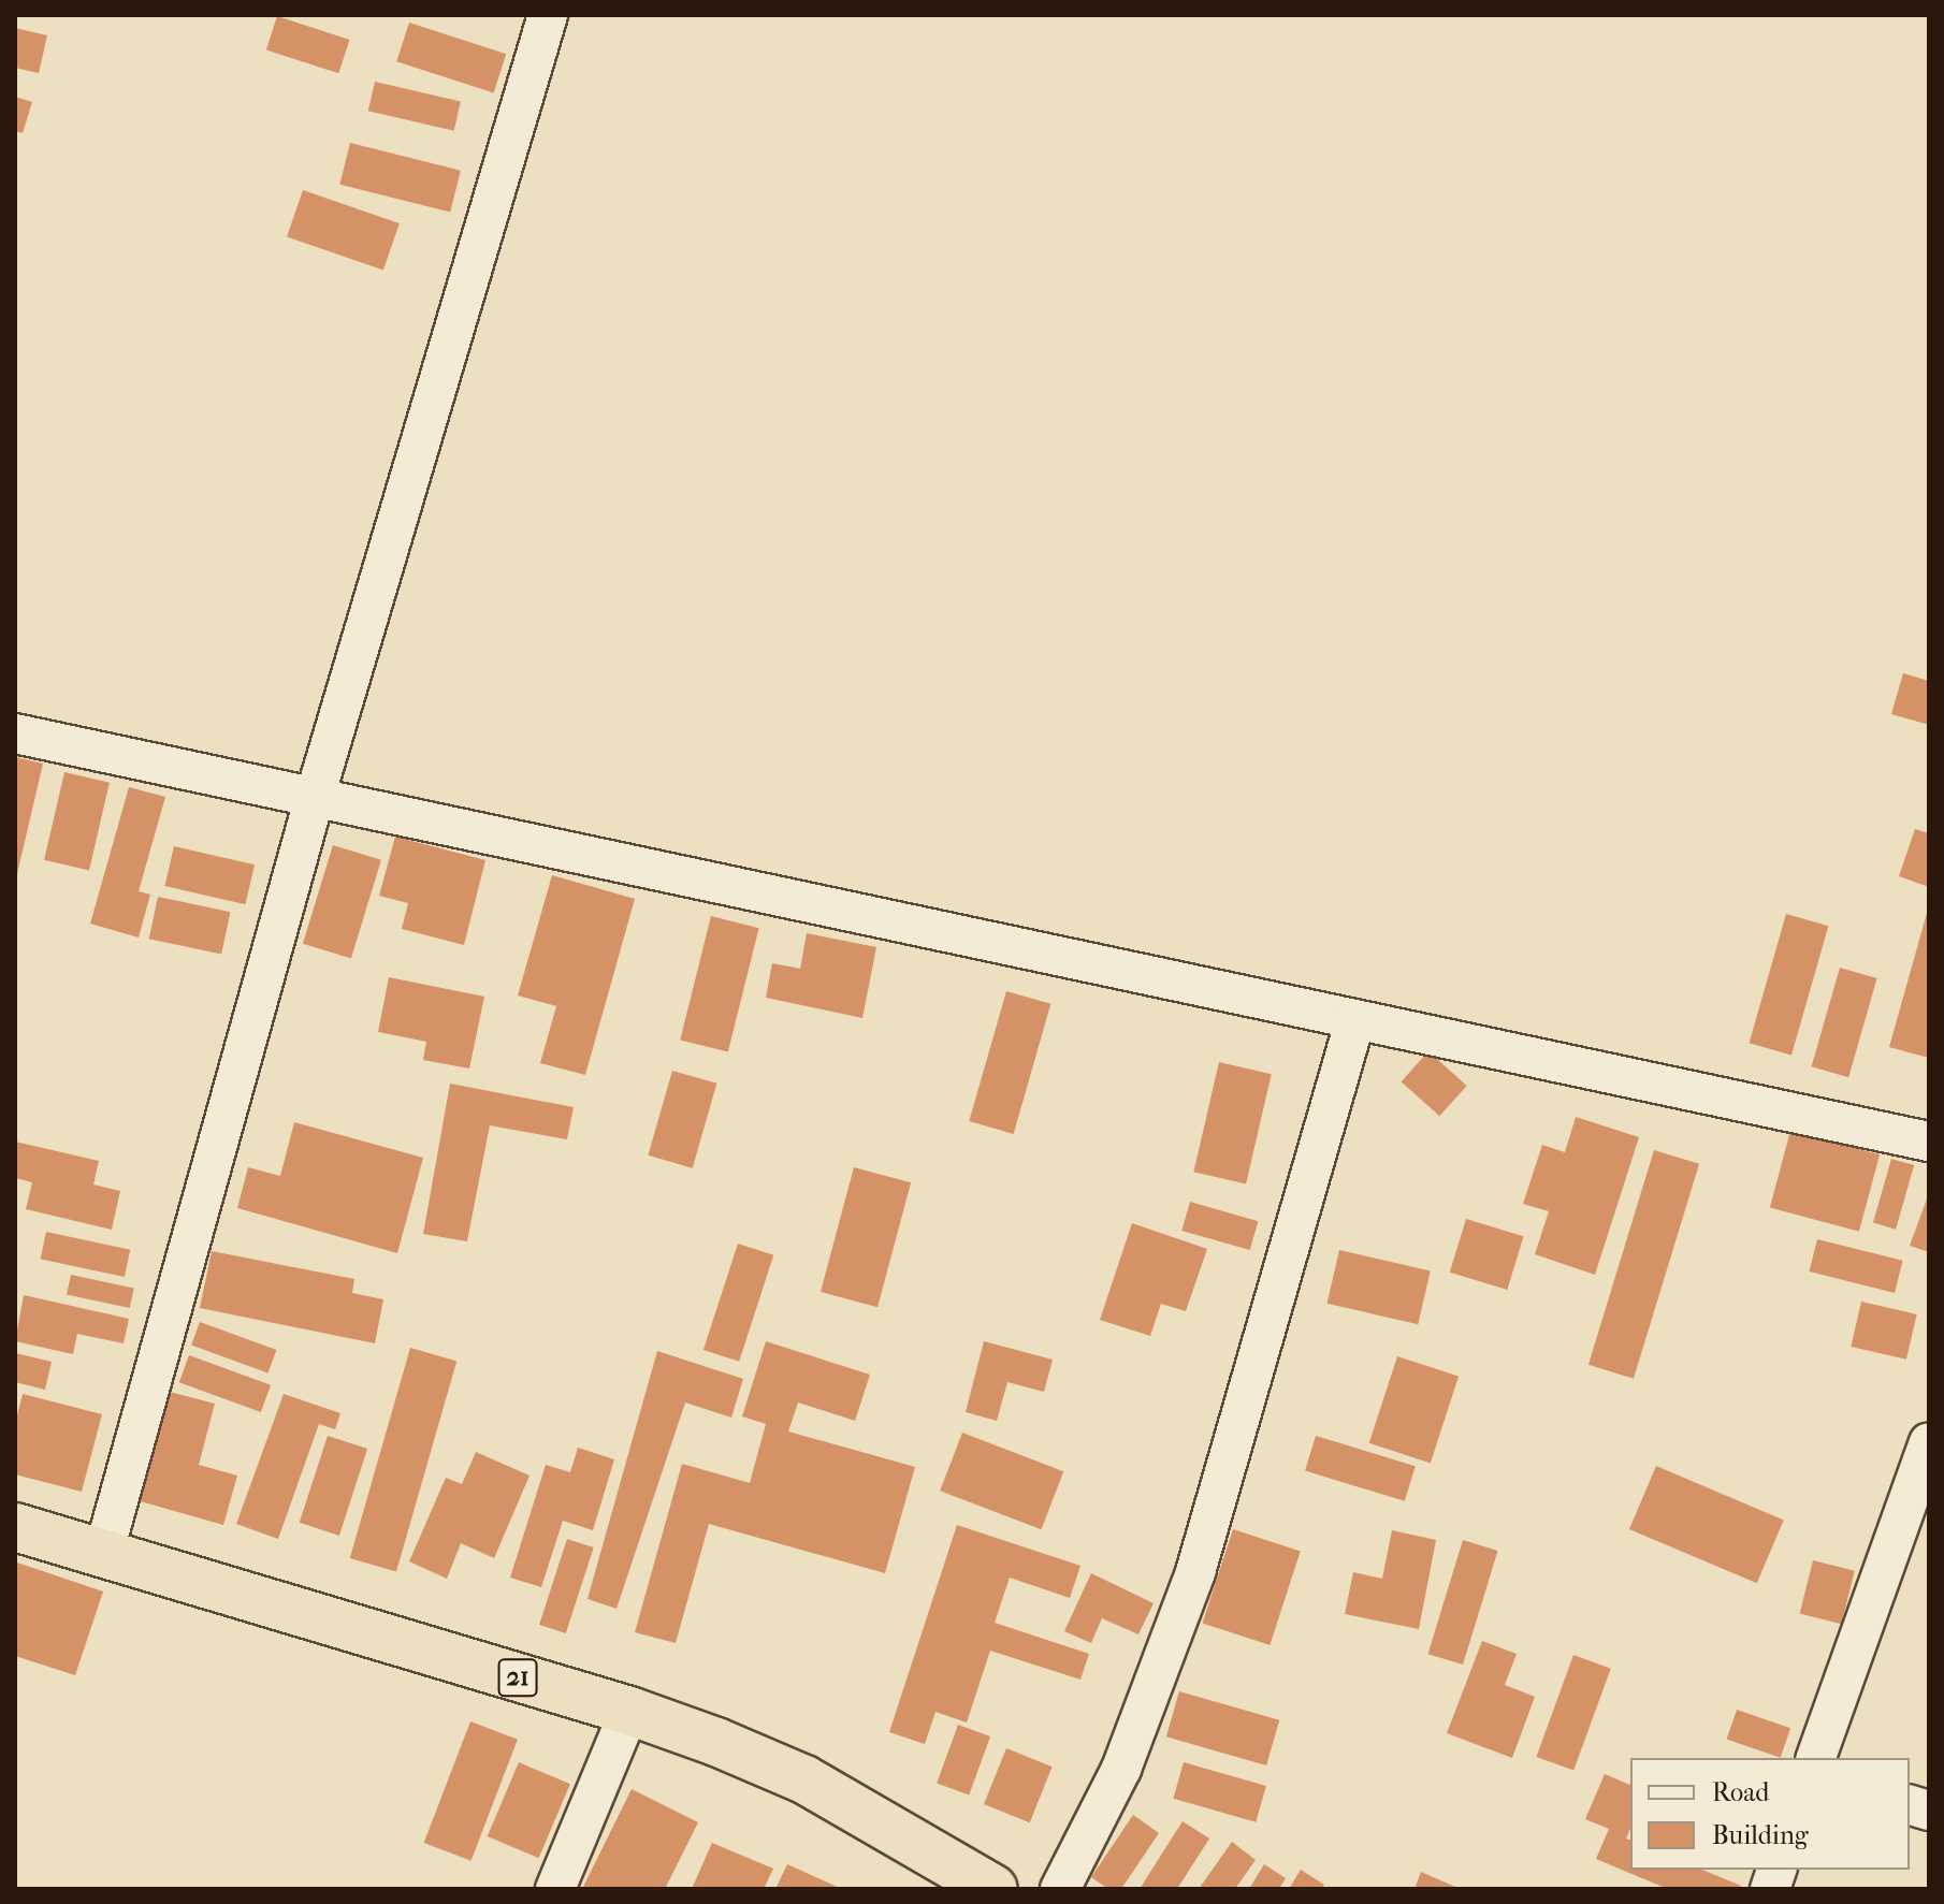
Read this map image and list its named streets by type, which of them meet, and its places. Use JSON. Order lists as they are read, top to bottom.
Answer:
{
  "streets": {
    "highway": ["21"]
  },
  "legend": ["Road", "Building"]
}
